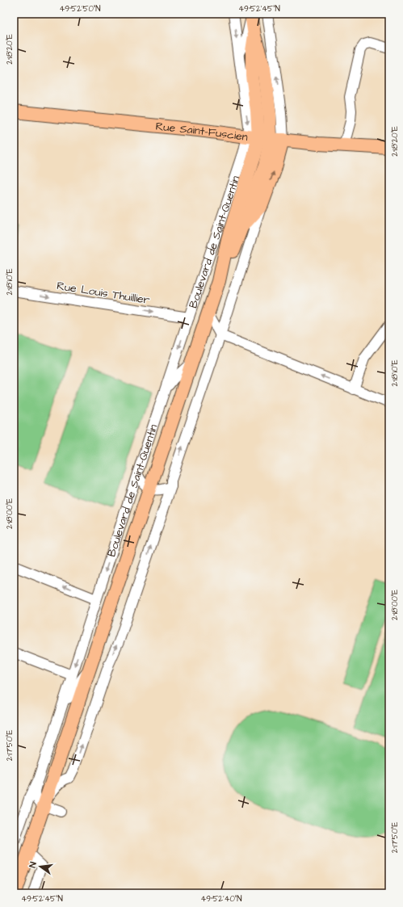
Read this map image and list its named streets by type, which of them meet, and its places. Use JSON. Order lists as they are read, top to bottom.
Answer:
{
  "streets": {
    "main road": ["Rue Saint-Fuscien", "Boulevard de Saint-Quentin"],
    "street": ["Rue Louis Thuillier"]
  },
  "crossings": [
    ["Rue Saint-Fuscien", "Boulevard de Saint-Quentin"],
    ["Boulevard de Saint-Quentin", "Rue Louis Thuillier"]
  ],
  "one_way": ["Rue Louis Thuillier"],
  "north": "left",
  "coordinates": [
    "49°52'50\"N",
    "49°52'45\"N",
    "2°18'20\"E",
    "2°18'10\"E",
    "2°18'00\"E",
    "2°17'50\"E",
    "49°52'40\"N"
  ]
}
